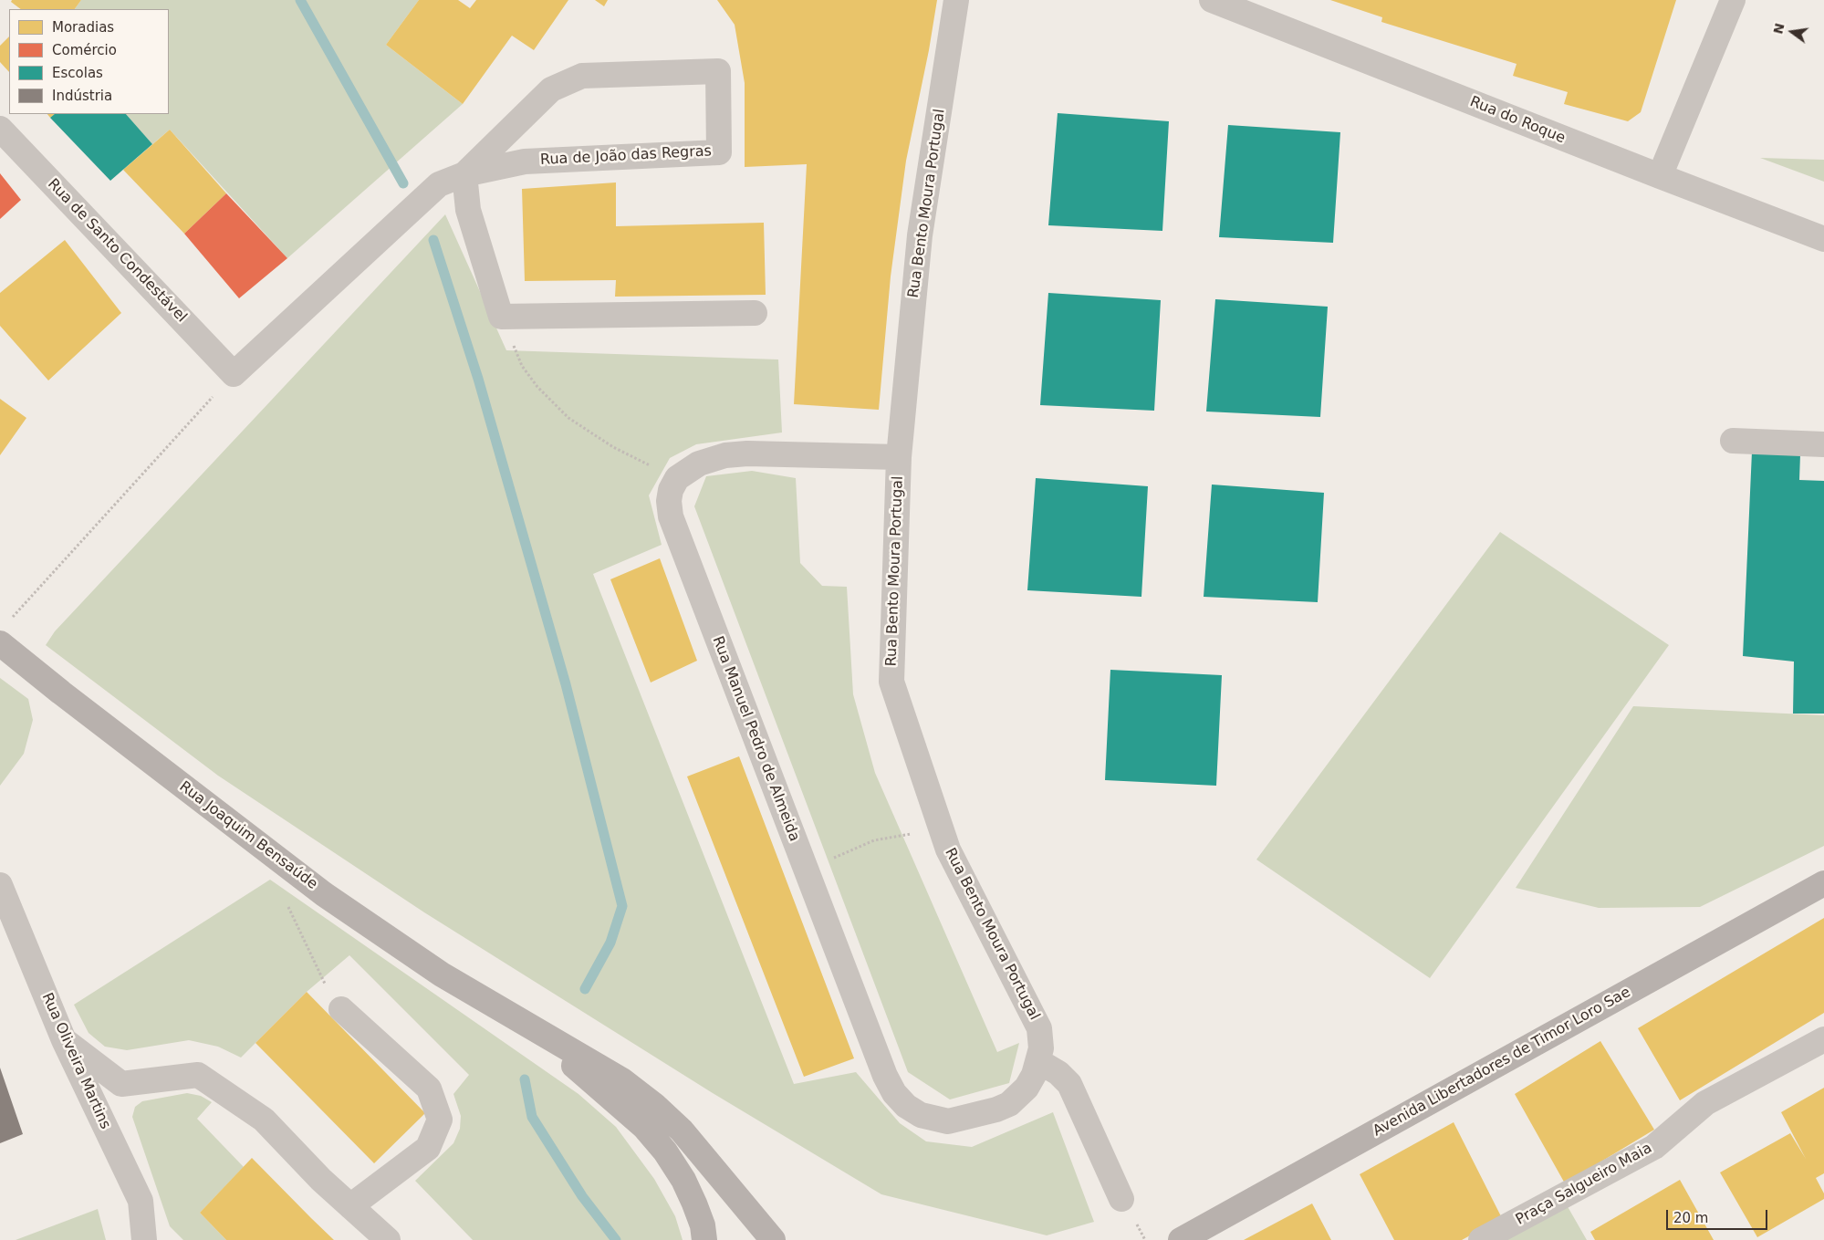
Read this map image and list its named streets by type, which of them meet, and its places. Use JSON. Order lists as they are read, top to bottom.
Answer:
{
  "streets": {
    "main road": ["Rua Joaquim Bensaúde", "Avenida Libertadores de Timor Loro Sae"],
    "street": [
      "Rua do Roque",
      "Rua de João das Regras",
      "Rua Bento Moura Portugal",
      "Rua de Santo Condestável",
      "Rua Manuel Pedro de Almeida",
      "Rua Oliveira Martins",
      "Praça Salgueiro Maia"
    ]
  },
  "crossings": [
    ["Rua de João das Regras", "Rua de Santo Condestável"],
    ["Rua Bento Moura Portugal", "Rua Manuel Pedro de Almeida"]
  ],
  "legend": [
    "Moradias",
    "Comércio",
    "Escolas",
    "Indústria"
  ],
  "scale_bar": "20 m",
  "north": "left"
}
